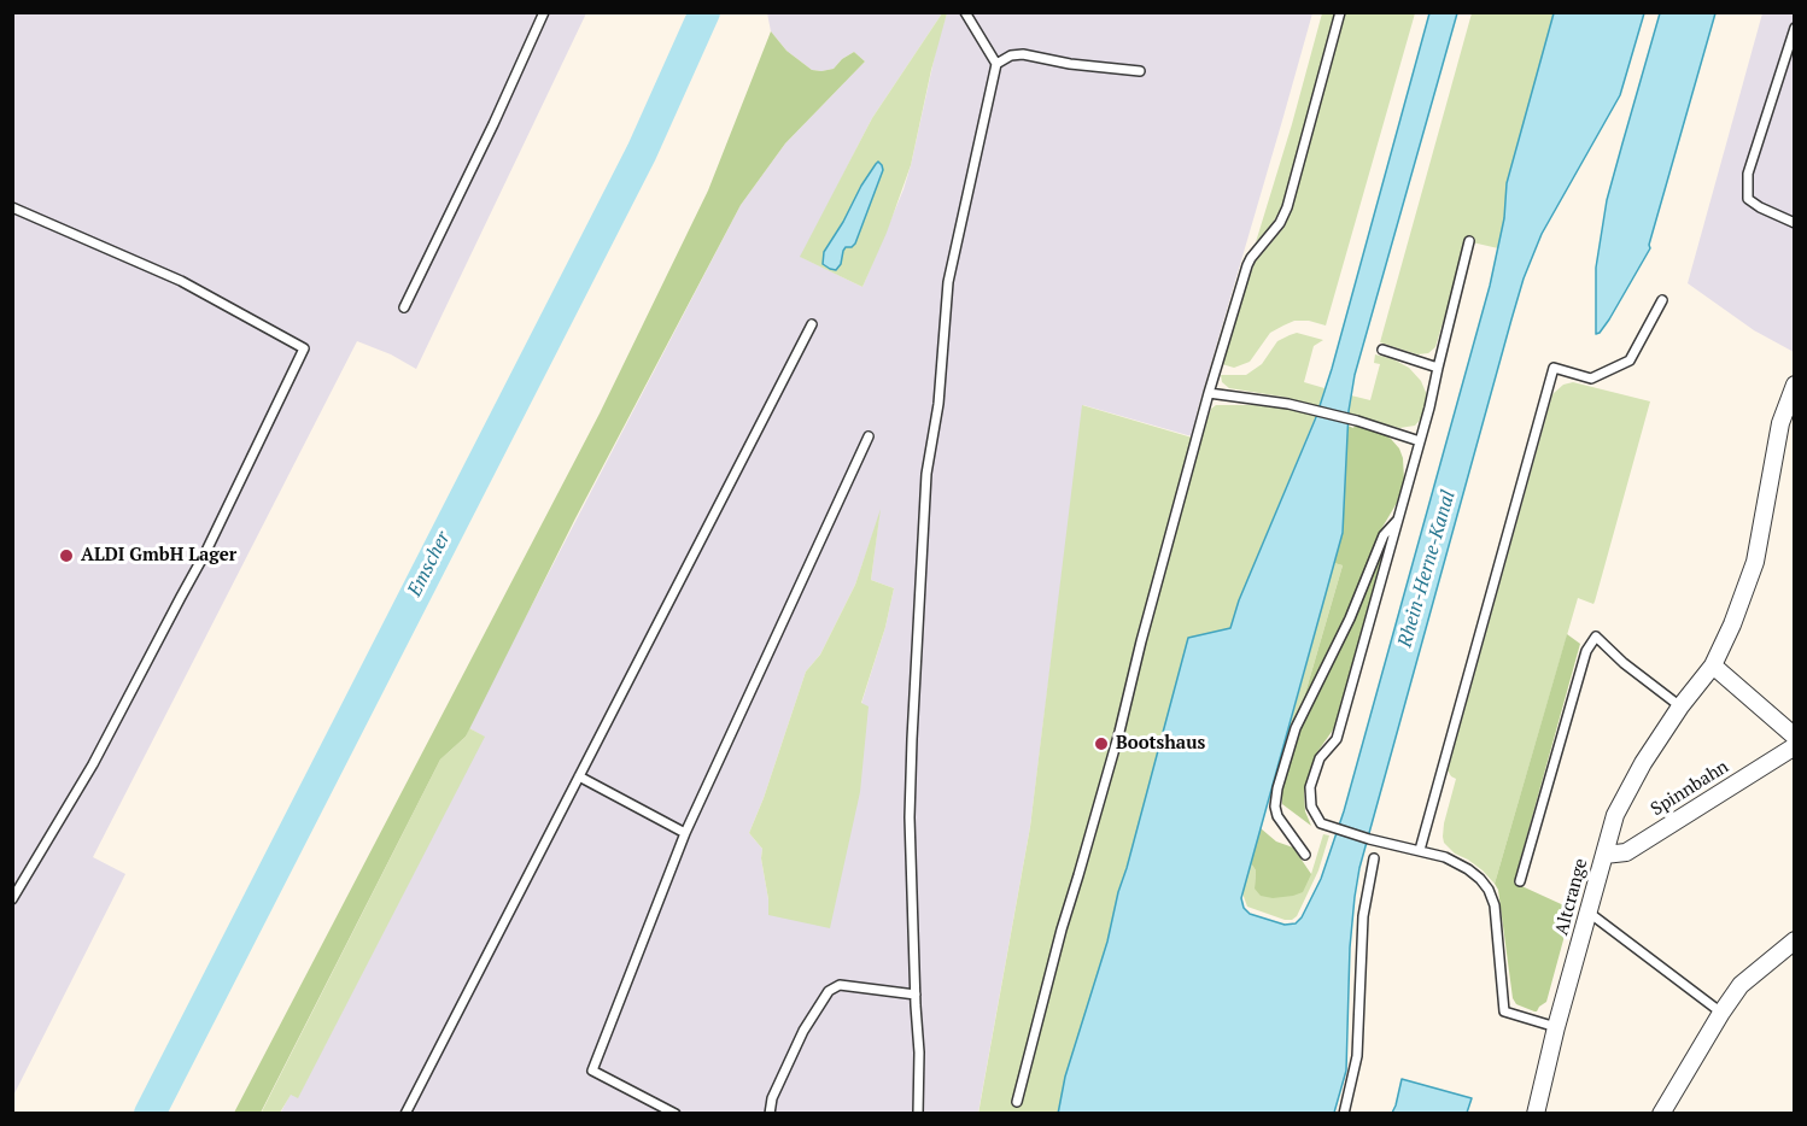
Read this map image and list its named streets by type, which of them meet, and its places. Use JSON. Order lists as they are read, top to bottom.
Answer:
{
  "streets": {
    "street": ["Spinnbahn", "Altcrange"]
  },
  "crossings": [
    ["Spinnbahn", "Altcrange"]
  ],
  "water": ["Emscher", "Rhein-Herne-Kanal"],
  "places": ["ALDI GmbH Lager", "Bootshaus"]
}
